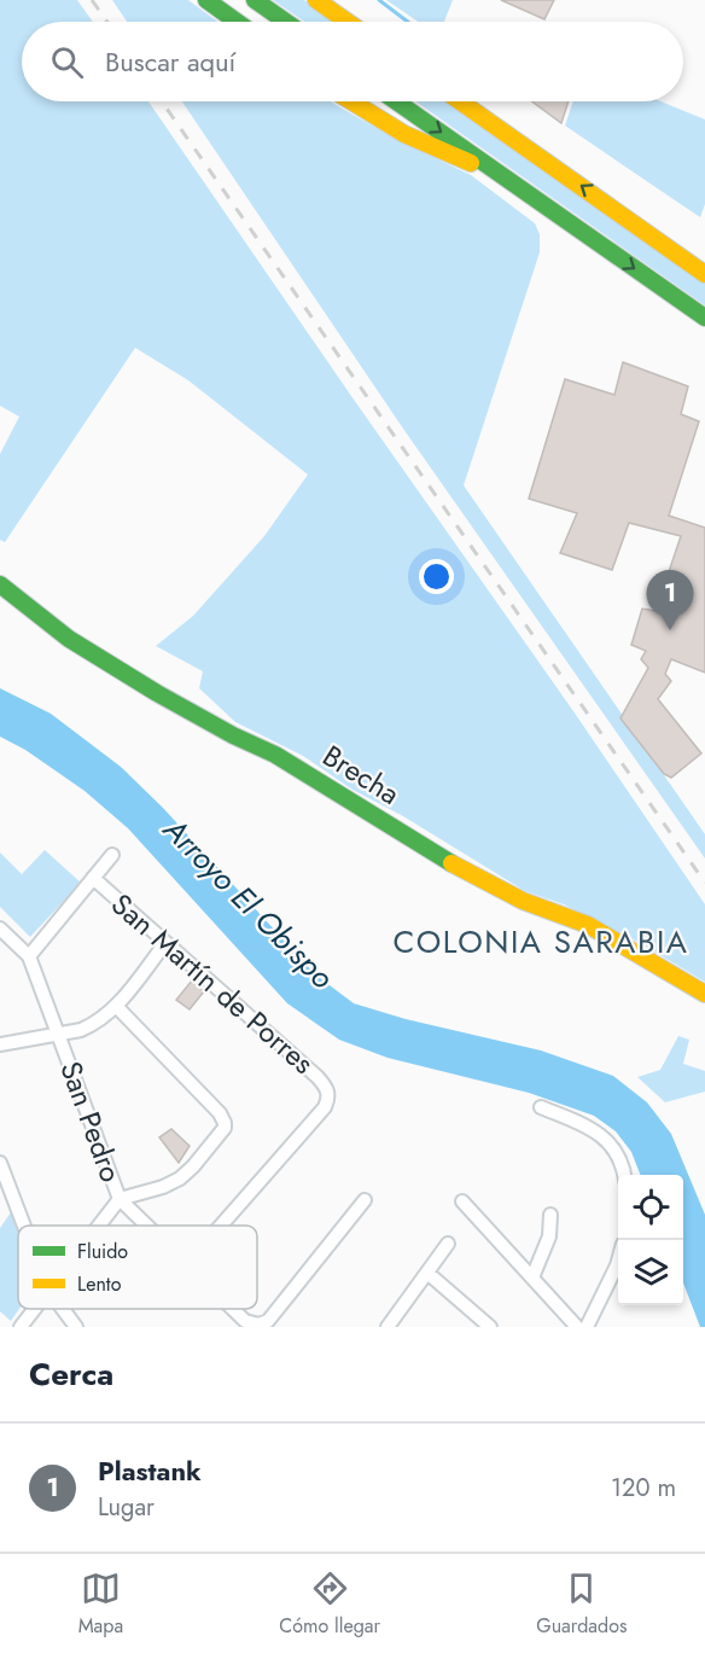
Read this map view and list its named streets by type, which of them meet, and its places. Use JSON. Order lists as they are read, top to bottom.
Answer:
{
  "streets": {
    "main road": ["Brecha"],
    "street": ["San Martín de Porres", "San Pedro"]
  },
  "districts": ["COLONIA SARABIA"],
  "water": ["Arroyo El Obispo"],
  "legend": ["Fluido", "Lento"],
  "page": {
    "search": "Buscar aquí",
    "pins": "1",
    "heading": "Cerca",
    "list": [
      {
        "mark": "1",
        "name": "Plastank",
        "note": "Lugar",
        "value": "120 m"
      }
    ],
    "nav": ["Mapa", "Cómo llegar", "Guardados"]
  }
}
